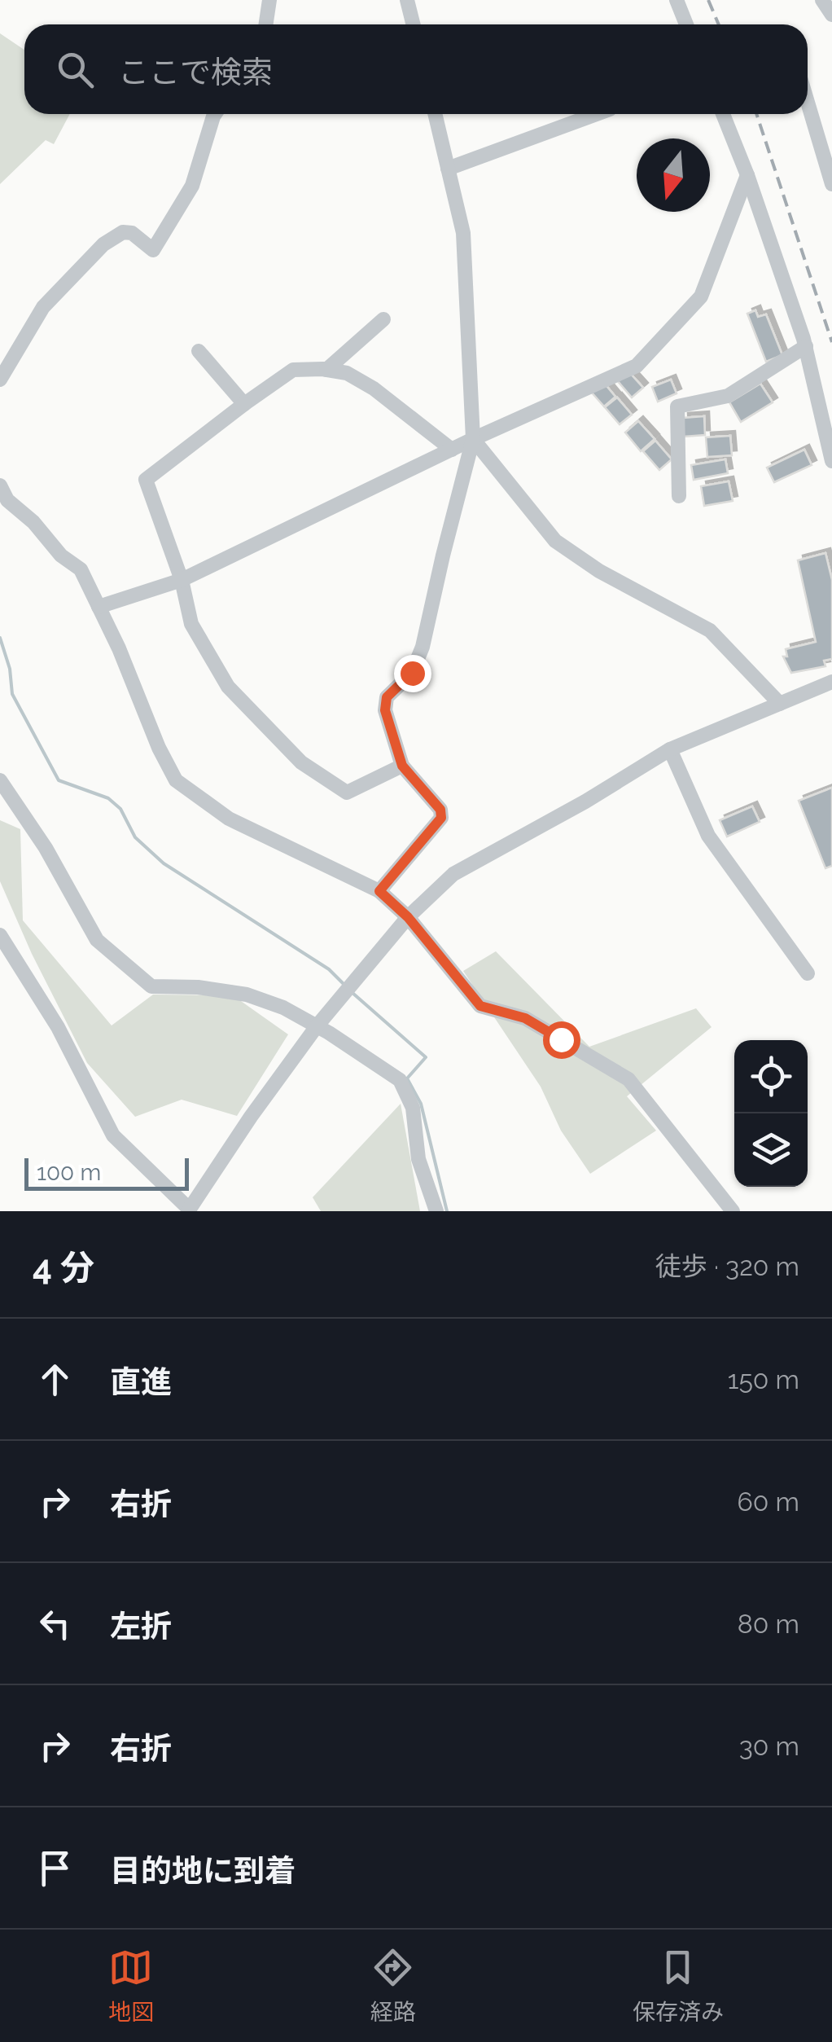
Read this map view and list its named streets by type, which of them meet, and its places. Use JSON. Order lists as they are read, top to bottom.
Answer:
{
  "scale_bar": "100 m",
  "north": "bottom",
  "page": {
    "search": "ここで検索",
    "scale": "100 m",
    "heading": ["4 分", "徒歩 · 320 m"],
    "list": [
      ["直進", "150 m"],
      ["右折", "60 m"],
      ["左折", "80 m"],
      ["右折", "30 m"],
      "目的地に到着"
    ],
    "nav": ["地図", "経路", "保存済み"]
  }
}
